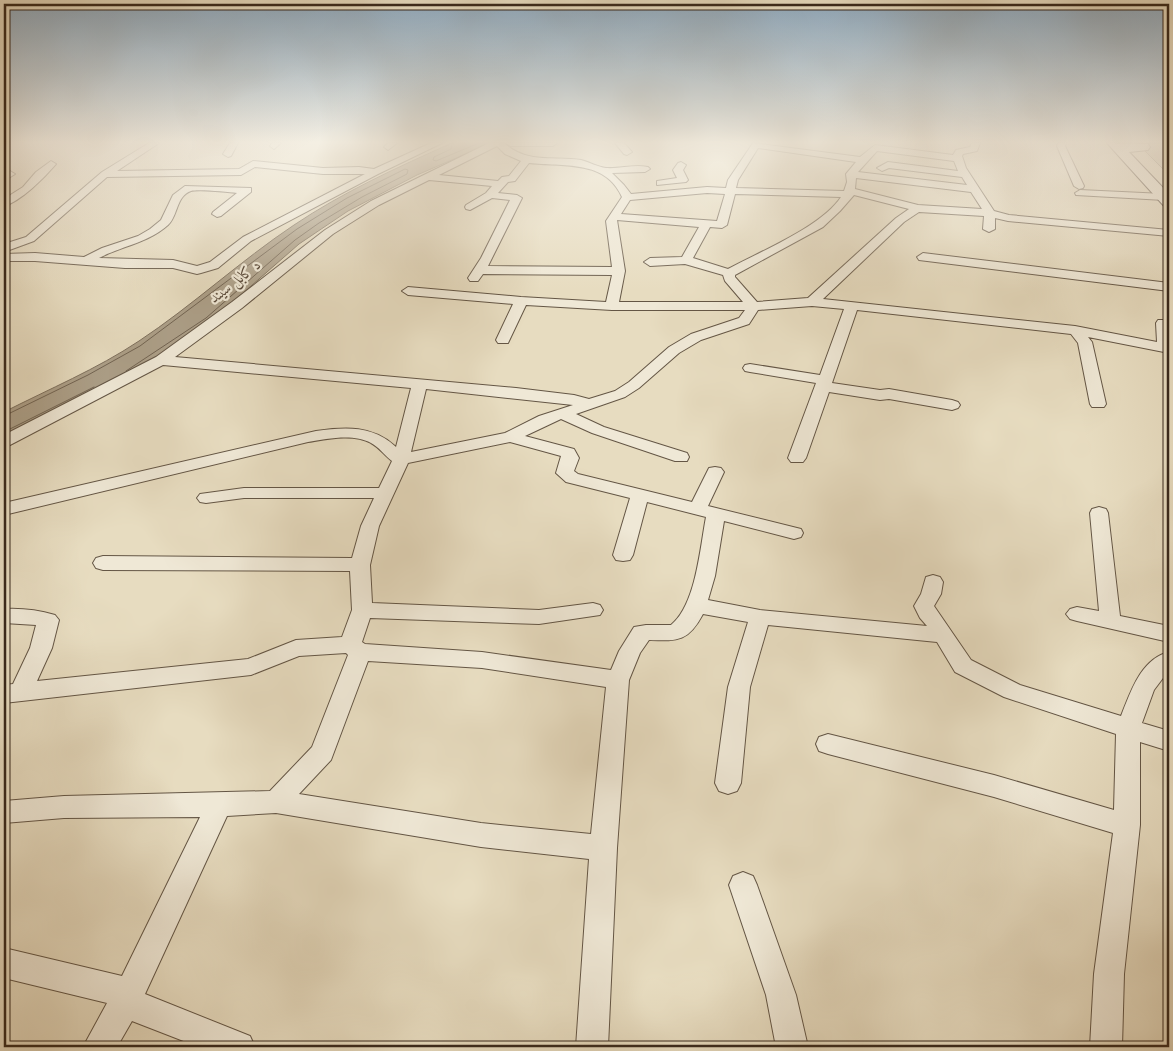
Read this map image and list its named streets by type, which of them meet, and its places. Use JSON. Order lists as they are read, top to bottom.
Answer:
{
  "water": ["د کابل سيند"]
}
